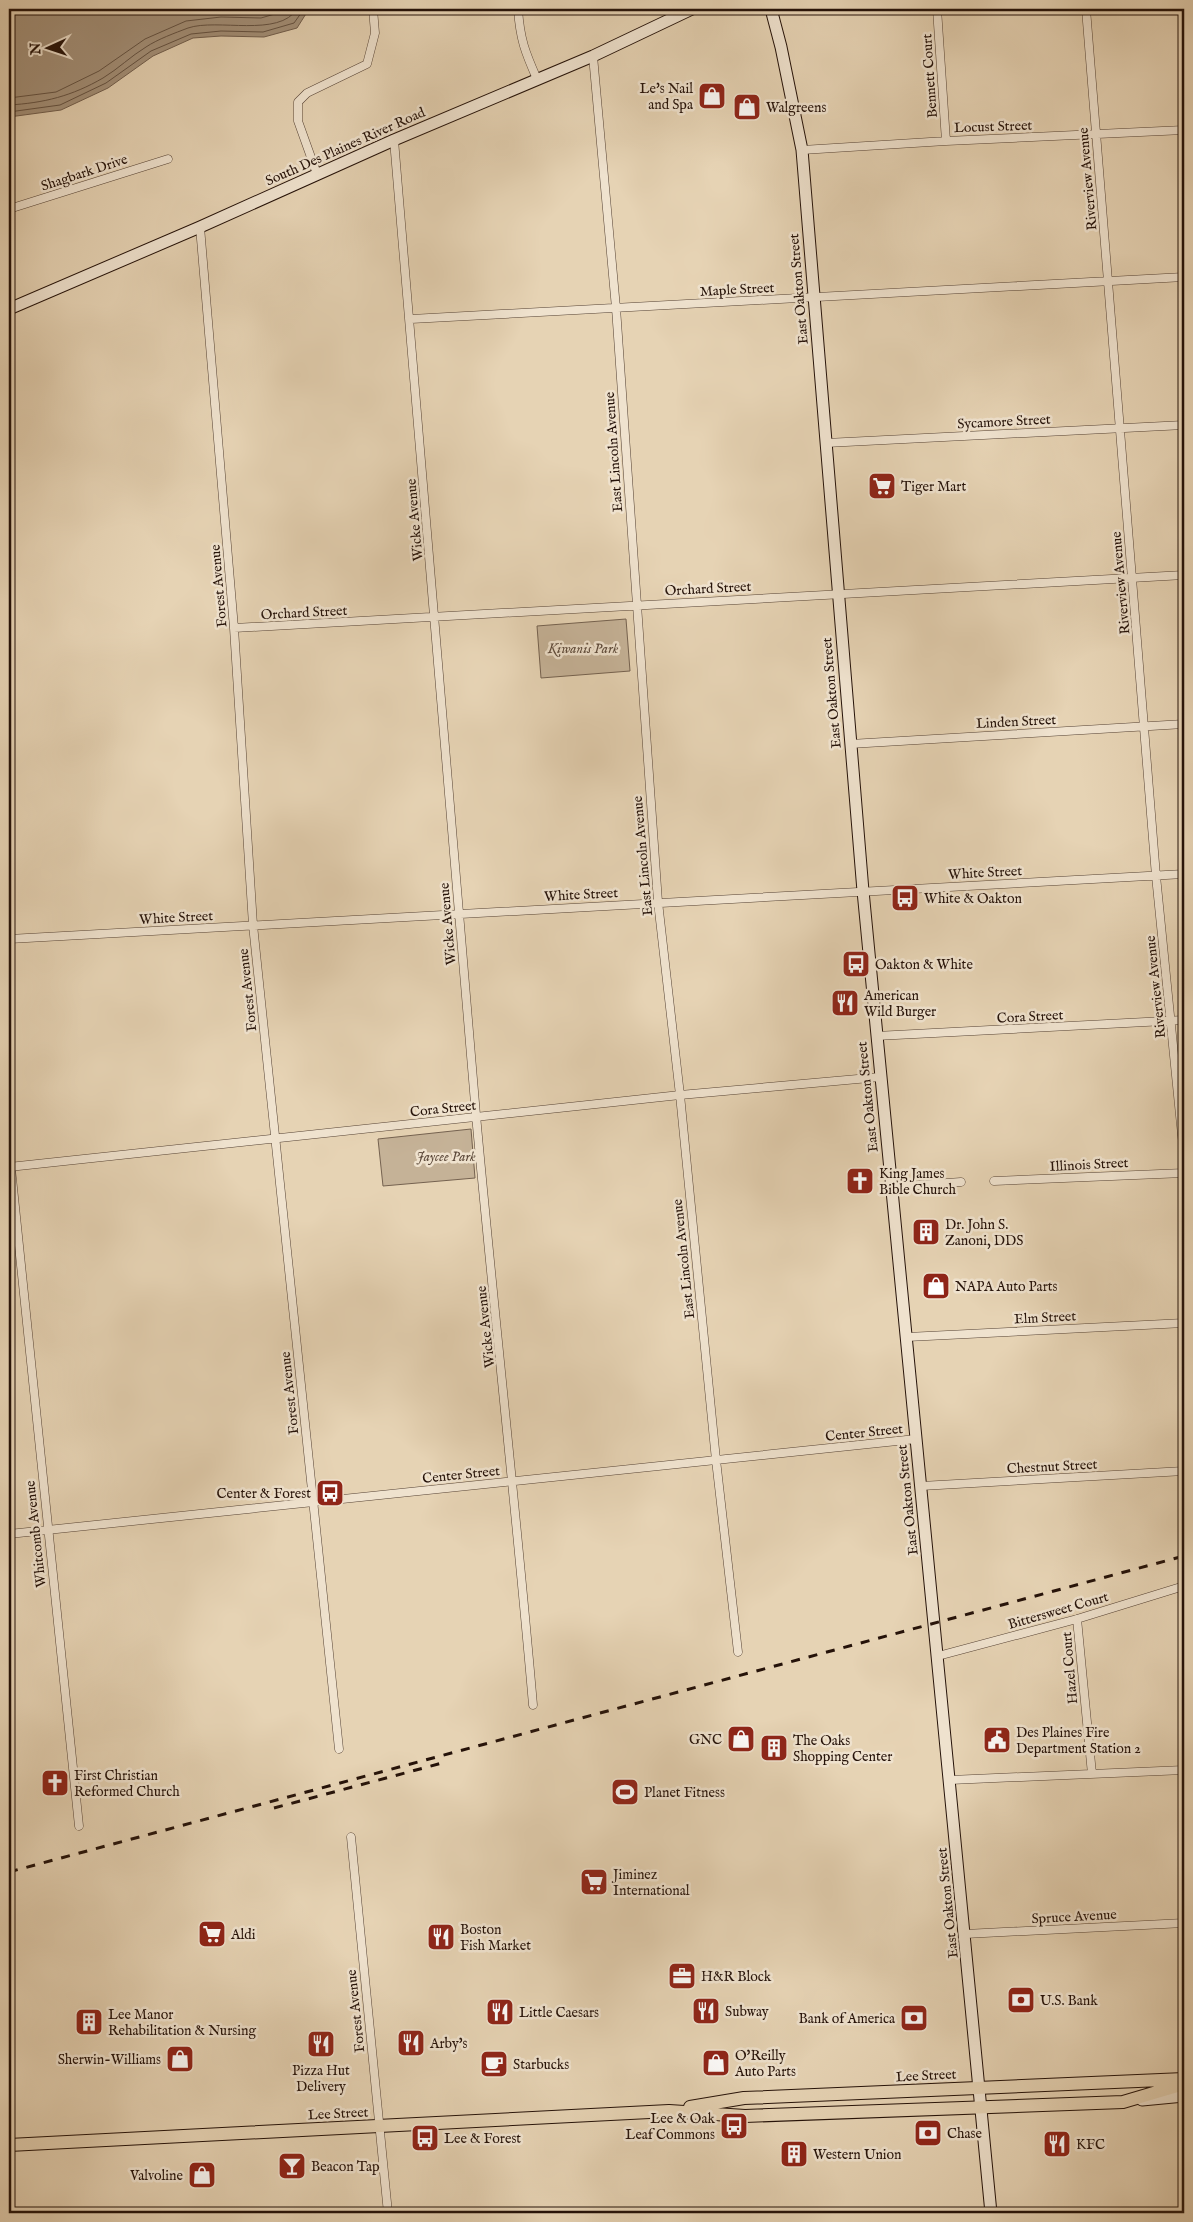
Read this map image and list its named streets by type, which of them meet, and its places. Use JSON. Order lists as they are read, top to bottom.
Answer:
{
  "streets": {
    "main road": ["South Des Plaines River Road", "East Oakton Street", "Lee Street"],
    "street": [
      "Bennett Court",
      "Locust Street",
      "Shagbark Drive",
      "Riverview Avenue",
      "Maple Street",
      "Sycamore Street",
      "East Lincoln Avenue",
      "Wicke Avenue",
      "Forest Avenue",
      "Orchard Street",
      "Linden Street",
      "White Street",
      "Cora Street",
      "Illinois Street",
      "Elm Street",
      "Center Street",
      "Chestnut Street",
      "Whitcomb Avenue",
      "Bittersweet Court",
      "Hazel Court",
      "Spruce Avenue"
    ]
  },
  "crossings": [
    ["Bennett Court", "Locust Street"],
    ["Locust Street", "Riverview Avenue"],
    ["Locust Street", "East Oakton Street"],
    ["South Des Plaines River Road", "East Lincoln Avenue"],
    ["South Des Plaines River Road", "Wicke Avenue"],
    ["South Des Plaines River Road", "Forest Avenue"],
    ["Riverview Avenue", "Maple Street"],
    ["Riverview Avenue", "Sycamore Street"],
    ["Riverview Avenue", "Orchard Street"],
    ["Riverview Avenue", "Linden Street"],
    ["Riverview Avenue", "White Street"],
    ["Riverview Avenue", "Cora Street"],
    ["Maple Street", "East Oakton Street"],
    ["Maple Street", "East Lincoln Avenue"],
    ["Maple Street", "Wicke Avenue"],
    ["East Oakton Street", "Sycamore Street"],
    ["East Oakton Street", "Orchard Street"],
    ["East Oakton Street", "Linden Street"],
    ["East Oakton Street", "White Street"],
    ["East Oakton Street", "Cora Street"],
    ["East Oakton Street", "Elm Street"],
    ["East Oakton Street", "Center Street"],
    ["East Oakton Street", "Chestnut Street"],
    ["East Oakton Street", "Bittersweet Court"],
    ["East Oakton Street", "Spruce Avenue"],
    ["East Oakton Street", "Lee Street"],
    ["East Lincoln Avenue", "Orchard Street"],
    ["East Lincoln Avenue", "White Street"],
    ["East Lincoln Avenue", "Cora Street"],
    ["East Lincoln Avenue", "Center Street"],
    ["Wicke Avenue", "Orchard Street"],
    ["Wicke Avenue", "White Street"],
    ["Wicke Avenue", "Cora Street"],
    ["Wicke Avenue", "Center Street"],
    ["Forest Avenue", "Orchard Street"],
    ["Forest Avenue", "White Street"],
    ["Forest Avenue", "Cora Street"],
    ["Forest Avenue", "Center Street"],
    ["Forest Avenue", "Lee Street"],
    ["Cora Street", "Whitcomb Avenue"],
    ["Center Street", "Whitcomb Avenue"],
    ["Bittersweet Court", "Hazel Court"]
  ],
  "parks": ["Kiwanis Park", "Jaycee Park"],
  "places": {
    "shop": [
      "Le's Nail and Spa",
      "Walgreens",
      "NAPA Auto Parts",
      "GNC",
      "Sherwin-Williams",
      "O'Reilly Auto Parts",
      "Valvoline"
    ],
    "supermarket": ["Tiger Mart", "Jiminez International", "Aldi"],
    "bus stop": [
      "White & Oakton",
      "Oakton & White",
      "Center & Forest",
      "Lee & Oak Leaf Commons",
      "Lee & Forest"
    ],
    "restaurant": [
      "American Wild Burger",
      "Boston Fish Market",
      "Subway",
      "Little Caesars",
      "Arby's",
      "Pizza Hut Delivery",
      "KFC"
    ],
    "church": ["King James Bible Church", "First Christian Reformed Church"],
    "building": [
      "Dr. John S. Zanoni, DDS",
      "The Oaks Shopping Center",
      "Lee Manor Rehabilitation & Nursing",
      "Western Union"
    ],
    "public building": ["Des Plaines Fire Department Station 2"],
    "sports": ["Planet Fitness"],
    "office": ["H&R Block"],
    "bank": ["U.S. Bank", "Bank of America", "Chase"],
    "cafe": ["Starbucks"],
    "bar": ["Beacon Tap"]
  },
  "north": "left"
}
